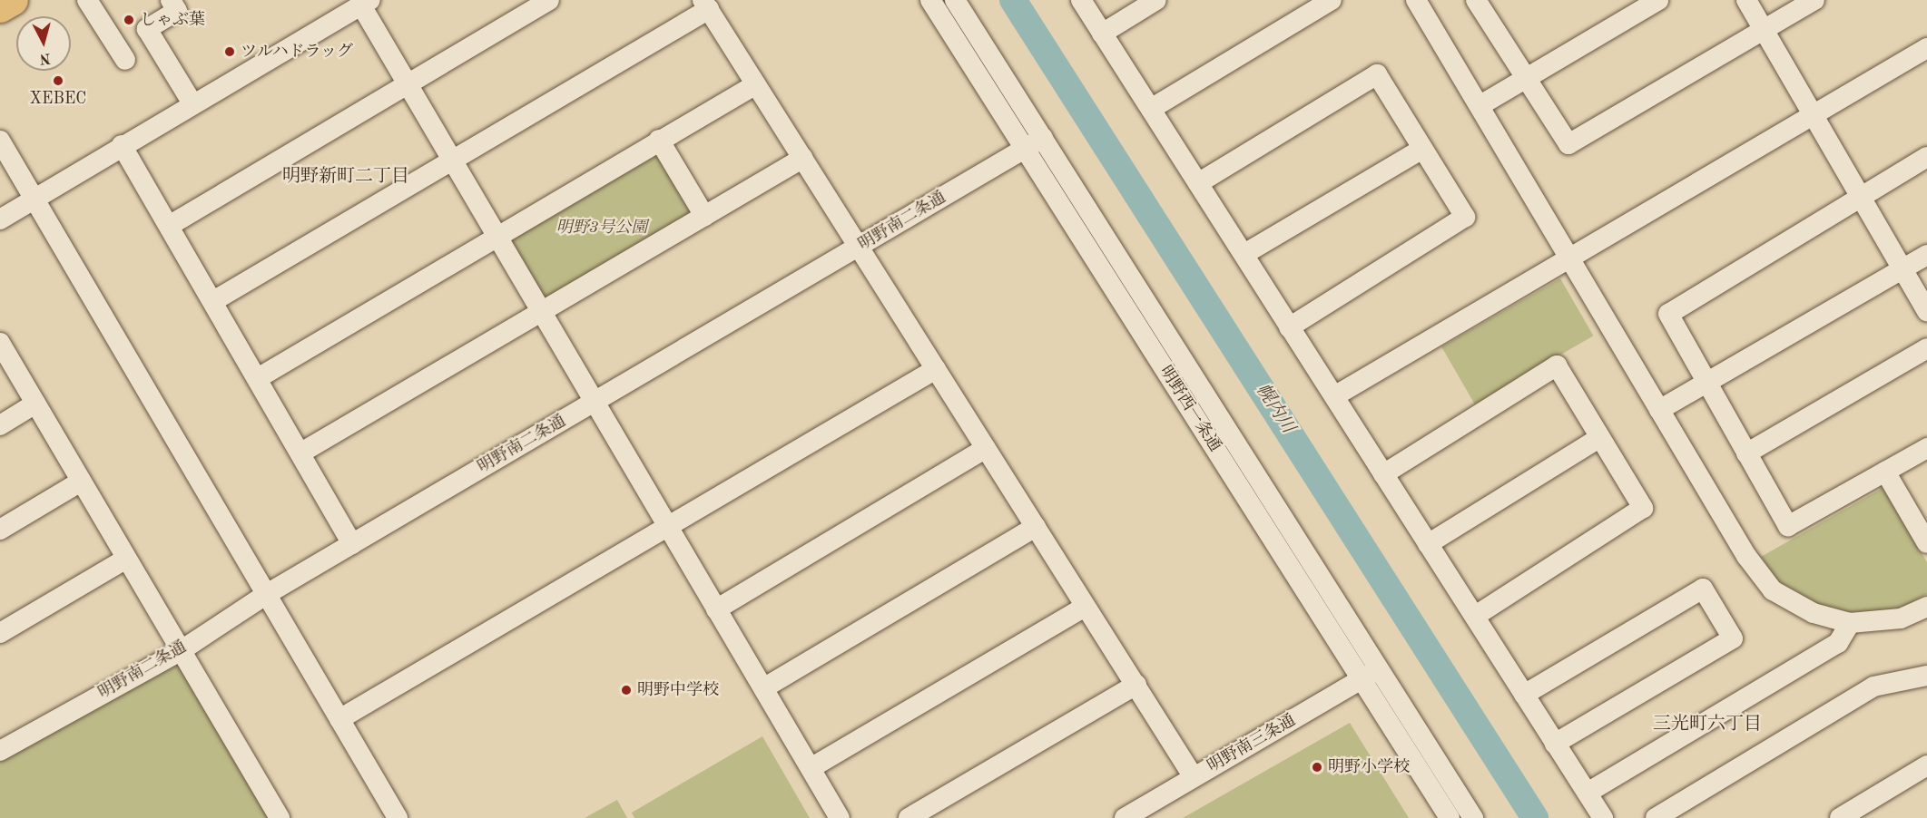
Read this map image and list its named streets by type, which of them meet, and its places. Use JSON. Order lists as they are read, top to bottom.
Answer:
{
  "streets": {
    "street": ["明野南二条通", "明野西一条通", "明野南三条通"]
  },
  "crossings": [
    ["明野南二条通", "明野西一条通"],
    ["明野西一条通", "明野南三条通"]
  ],
  "districts": ["明野新町二丁目", "三光町六丁目"],
  "water": ["幌内川"],
  "parks": ["明野3号公園"],
  "places": [
    "しゃぶ葉",
    "ツルハドラッグ",
    "XEBEC",
    "明野中学校",
    "明野小学校"
  ],
  "north": "bottom"
}
